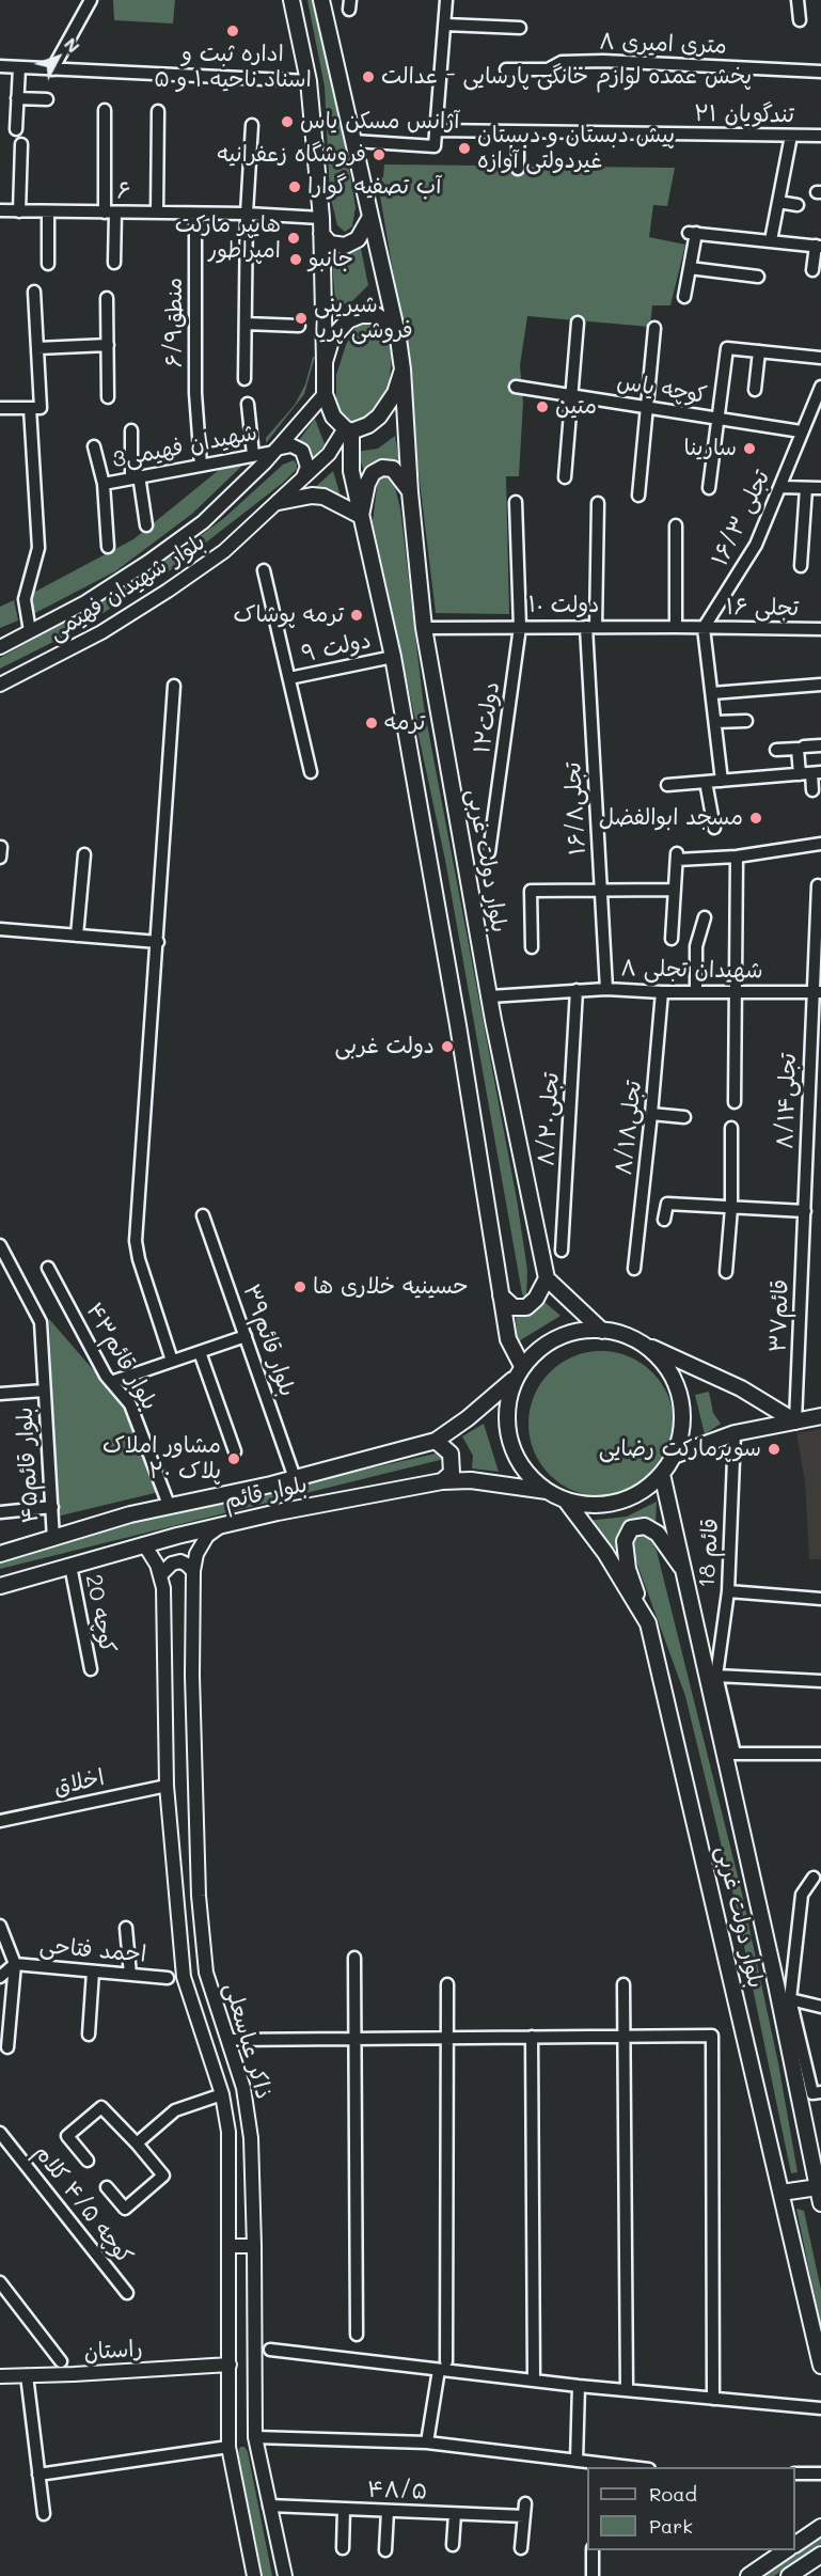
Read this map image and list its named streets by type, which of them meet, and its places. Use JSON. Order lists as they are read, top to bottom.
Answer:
{
  "streets": {
    "main road": ["بلوار دولت غربی", "بلوار قائم"],
    "street": [
      "۸ متری امیری",
      "۲۱ تندگویان",
      "۶",
      "منطق۶/۹",
      "کوچه یاس",
      "3شهیدان فهیمی",
      "۱۶/۳ تجلی",
      "بلوار شهیدان فهیمی",
      "۱۰ دولت",
      "۱۶ تجلی",
      "۹ دولت",
      "۱۲دولت",
      "تجلی۱۶/۸",
      "شهیدان تجلی ۸",
      "تجلی۸‌/۱۴",
      "تجلی۸/۲۰",
      "تجلی۸/۱۸",
      "قائم۳۷",
      "بلوار قائم۳۹",
      "بلوار قائم۴۳",
      "بلوار قائم۴۵",
      "18 قائم",
      "کوچه 20",
      "اخلاق",
      "احمد فتاحی",
      "ذاکر عباسعلی",
      "کوچه ۴/۵ کلام",
      "راستان",
      "۴۸/۵"
    ]
  },
  "crossings": [
    ["۶", "منطق۶/۹"],
    ["منطق۶/۹", "3شهیدان فهیمی"],
    ["کوچه یاس", "۱۶/۳ تجلی"],
    ["3شهیدان فهیمی", "بلوار شهیدان فهیمی"],
    ["۱۶/۳ تجلی", "۱۰ دولت"],
    ["۱۶/۳ تجلی", "۱۶ تجلی"],
    ["بلوار شهیدان فهیمی", "بلوار دولت غربی"],
    ["۱۰ دولت", "۱۶ تجلی"],
    ["۱۰ دولت", "۱۲دولت"],
    ["۱۰ دولت", "تجلی۱۶/۸"],
    ["۱۰ دولت", "بلوار دولت غربی"],
    ["تجلی۱۶/۸", "شهیدان تجلی ۸"],
    ["بلوار دولت غربی", "شهیدان تجلی ۸"],
    ["بلوار دولت غربی", "بلوار قائم"],
    ["شهیدان تجلی ۸", "تجلی۸‌/۱۴"],
    ["شهیدان تجلی ۸", "تجلی۸/۲۰"],
    ["شهیدان تجلی ۸", "تجلی۸/۱۸"],
    ["تجلی۸‌/۱۴", "قائم۳۷"],
    ["بلوار قائم۳۹", "بلوار قائم"],
    ["بلوار قائم۴۳", "بلوار قائم"],
    ["بلوار قائم۴۵", "بلوار قائم"],
    ["بلوار قائم", "کوچه 20"],
    ["بلوار قائم", "ذاکر عباسعلی"],
    ["اخلاق", "ذاکر عباسعلی"],
    ["ذاکر عباسعلی", "راستان"],
    ["ذاکر عباسعلی", "۴۸/۵"]
  ],
  "places": [
    "اداره ثبت و اسناد ناحیه ۱ و ۵",
    "پخش عمده لوازم خانگی پارسایی - عدالت",
    "آژانس مسکن یاس",
    "پیش دبستان و دبستان غیردولتی آوازه",
    "فروشگاه زعفرانیه",
    "آب تصفیه گوارا",
    "هایپر مارکت امپراطور",
    "جانبو",
    "شیرینی فروشی پریا",
    "متین",
    "سارینا",
    "ترمه پوشاک",
    "ترمه",
    "مسجد ابوالفضل",
    "دولت غربی",
    "حسینیه خلاری ها",
    "سوپرمارکت رضایی",
    "مشاور املاک پلاک ۲۰"
  ],
  "legend": ["Road", "Park"],
  "north": "top right"
}
